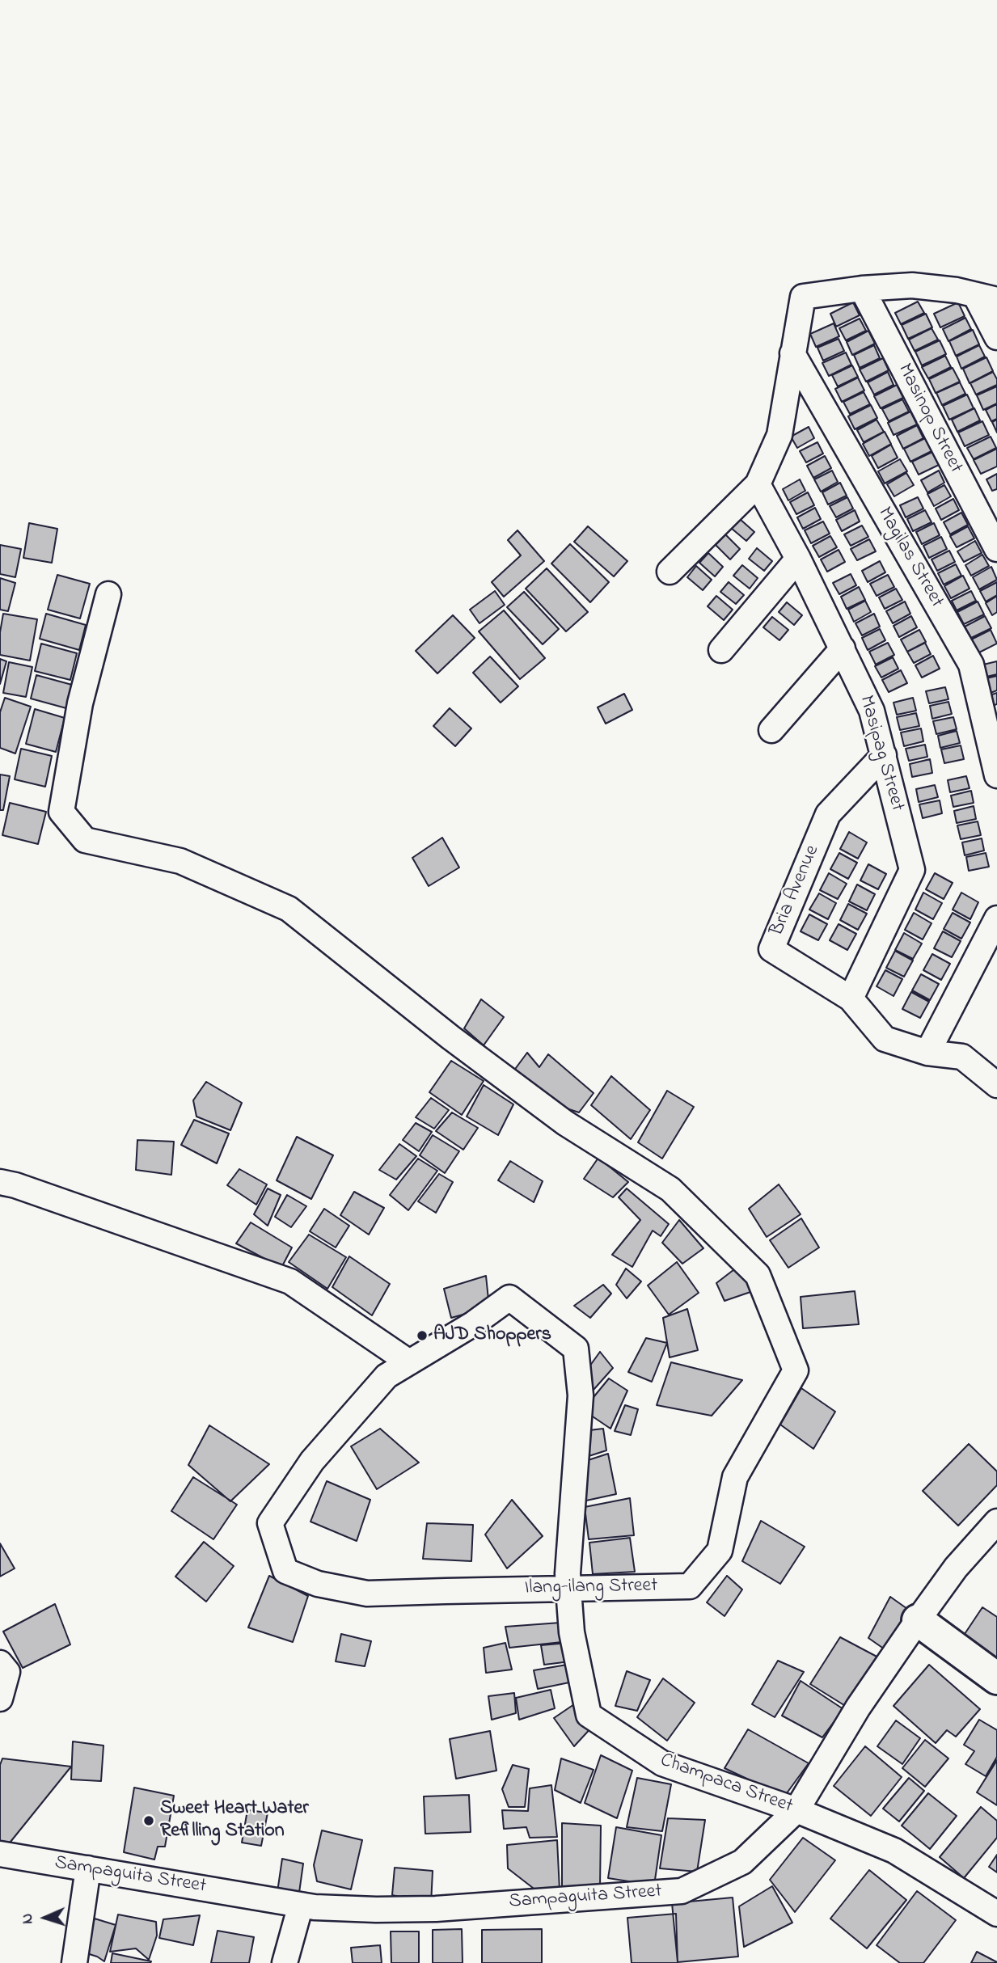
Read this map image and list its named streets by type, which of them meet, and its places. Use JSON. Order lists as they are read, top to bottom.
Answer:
{
  "streets": {
    "street": [
      "Masinop Street",
      "Magilas Street",
      "Masipag Street",
      "Bria Avenue",
      "Ilang-ilang Street",
      "Champaca Street",
      "Sampaguita Street"
    ]
  },
  "crossings": [
    ["Masipag Street", "Bria Avenue"],
    ["Ilang-ilang Street", "Champaca Street"],
    ["Champaca Street", "Sampaguita Street"]
  ],
  "places": ["AJD Shoppers", "Sweet Heart Water Refilling Station"],
  "north": "left"
}
